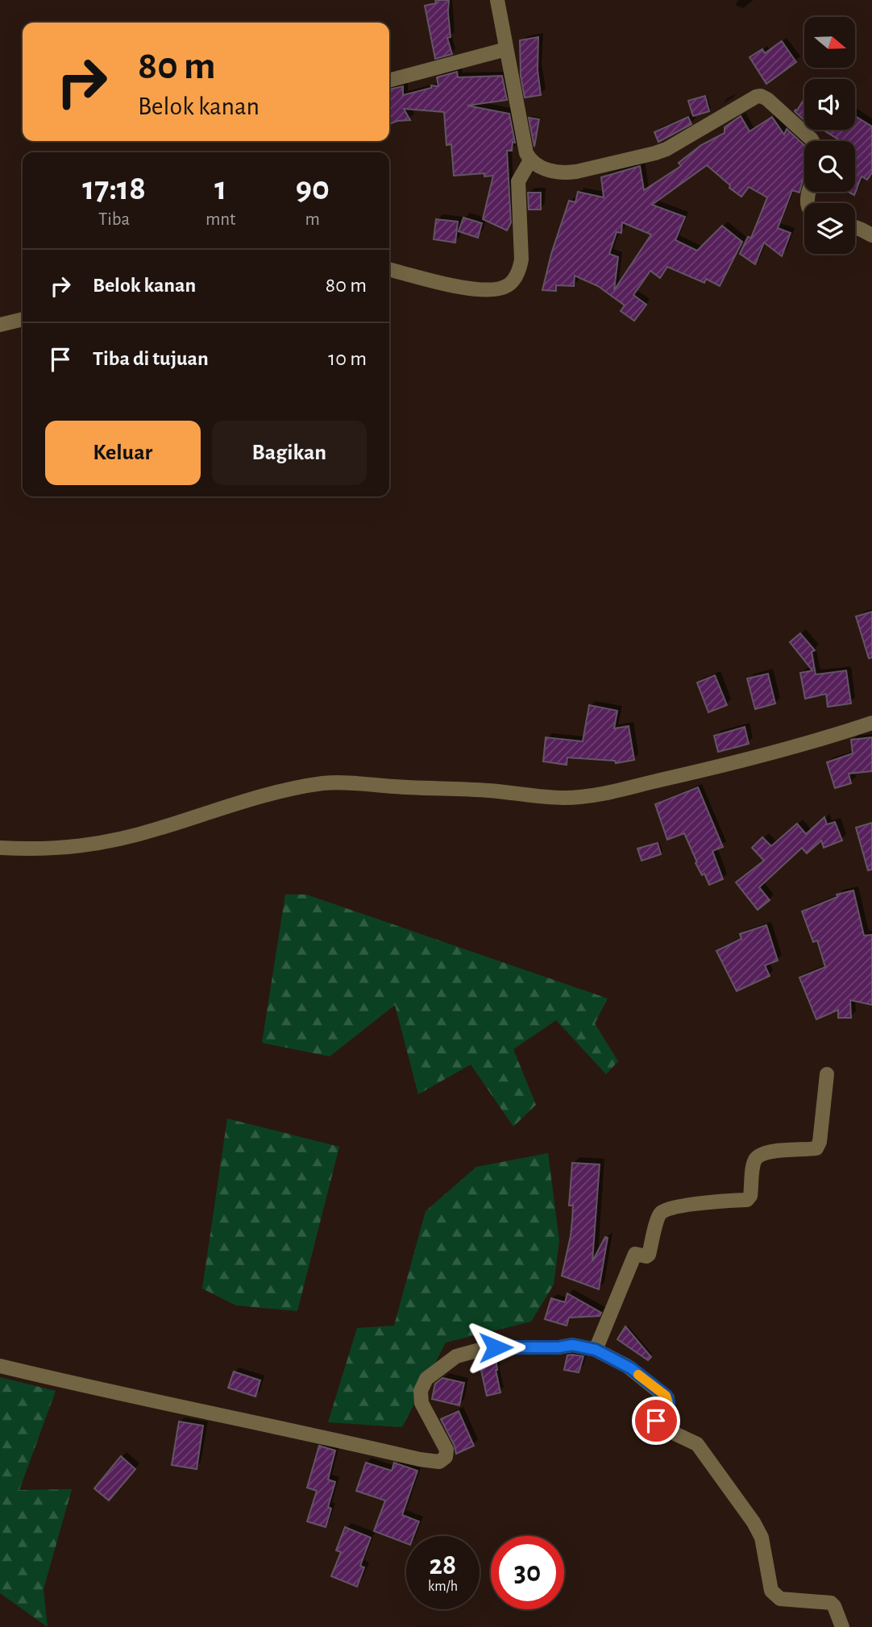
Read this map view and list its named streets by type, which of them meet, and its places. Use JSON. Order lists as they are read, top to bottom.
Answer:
{
  "north": "right",
  "page": {
    "turn": ["80 m", "Belok kanan"],
    "eta": [
      "17:18",
      "Tiba",
      "1",
      "mnt",
      "90",
      "m"
    ],
    "list": [
      {
        "name": "Belok kanan",
        "value": "80 m"
      },
      {
        "name": "Tiba di tujuan",
        "value": "10 m"
      }
    ],
    "buttons": ["Keluar", "Bagikan"],
    "speed": "28 km/h",
    "limit": "30"
  }
}
